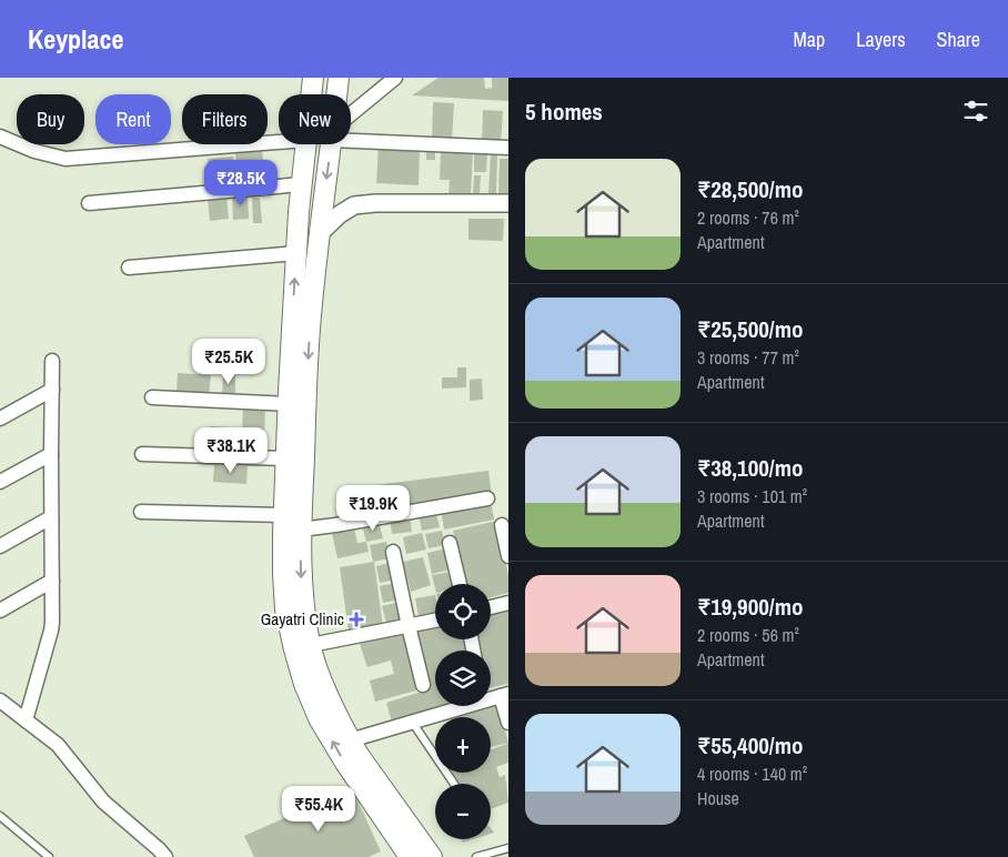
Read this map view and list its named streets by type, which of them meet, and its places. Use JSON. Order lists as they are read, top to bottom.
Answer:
{
  "places": {
    "health": ["Gayatri Clinic"]
  },
  "page": {
    "header": "Keyplace",
    "nav": ["Map", "Layers", "Share"],
    "heading": "5 homes",
    "chip": [
      "Buy",
      "Rent",
      "Filters",
      "New"
    ],
    "list": [
      {
        "name": "₹28,500/mo",
        "note": "2 rooms · 76 m² · Apartment"
      },
      {
        "name": "₹25,500/mo",
        "note": "3 rooms · 77 m² · Apartment"
      },
      {
        "name": "₹38,100/mo",
        "note": "3 rooms · 101 m² · Apartment"
      },
      {
        "name": "₹19,900/mo",
        "note": "2 rooms · 56 m² · Apartment"
      },
      {
        "name": "₹55,400/mo",
        "note": "4 rooms · 140 m² · House"
      }
    ],
    "price": [
      "₹28.5K",
      "₹25.5K",
      "₹38.1K",
      "₹19.9K",
      "₹55.4K"
    ],
    "map_buttons": ["+", "−"]
  }
}
